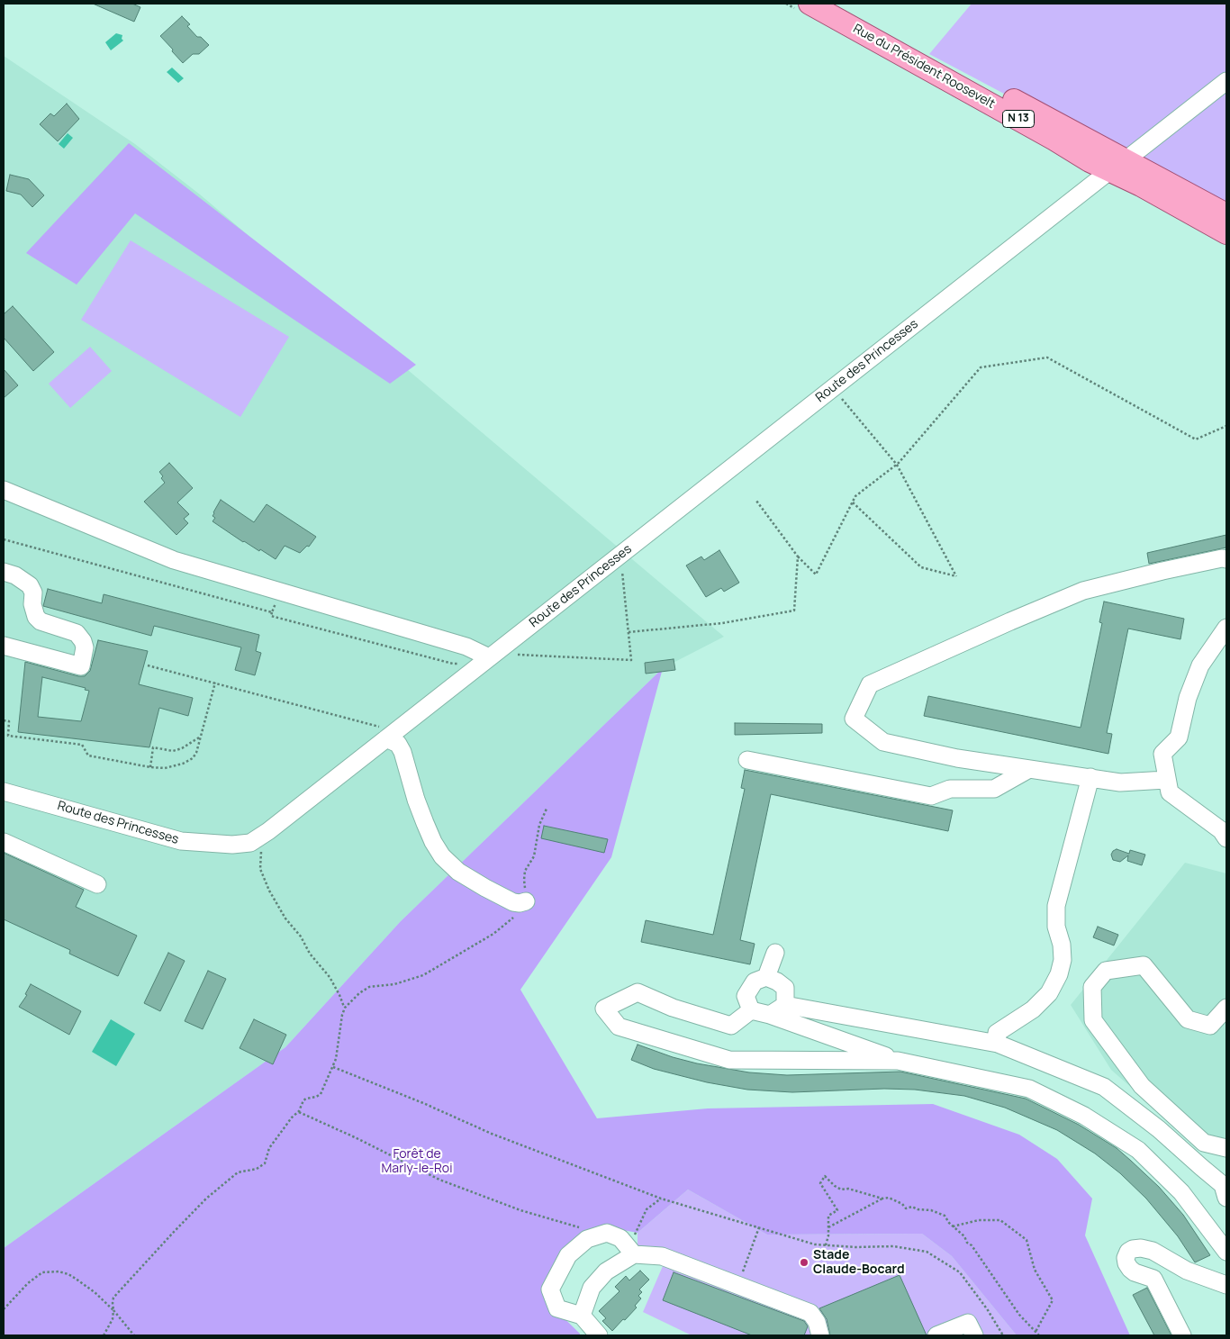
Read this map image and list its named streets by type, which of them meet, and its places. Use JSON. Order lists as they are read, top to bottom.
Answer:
{
  "streets": {
    "main road": ["Rue du Président Roosevelt", "N 13"],
    "street": ["Route des Princesses"]
  },
  "crossings": [
    ["Rue du Président Roosevelt", "Route des Princesses"]
  ],
  "parks": ["Forêt de Marly-le-Roi"],
  "places": ["Stade Claude-Bocard"]
}
